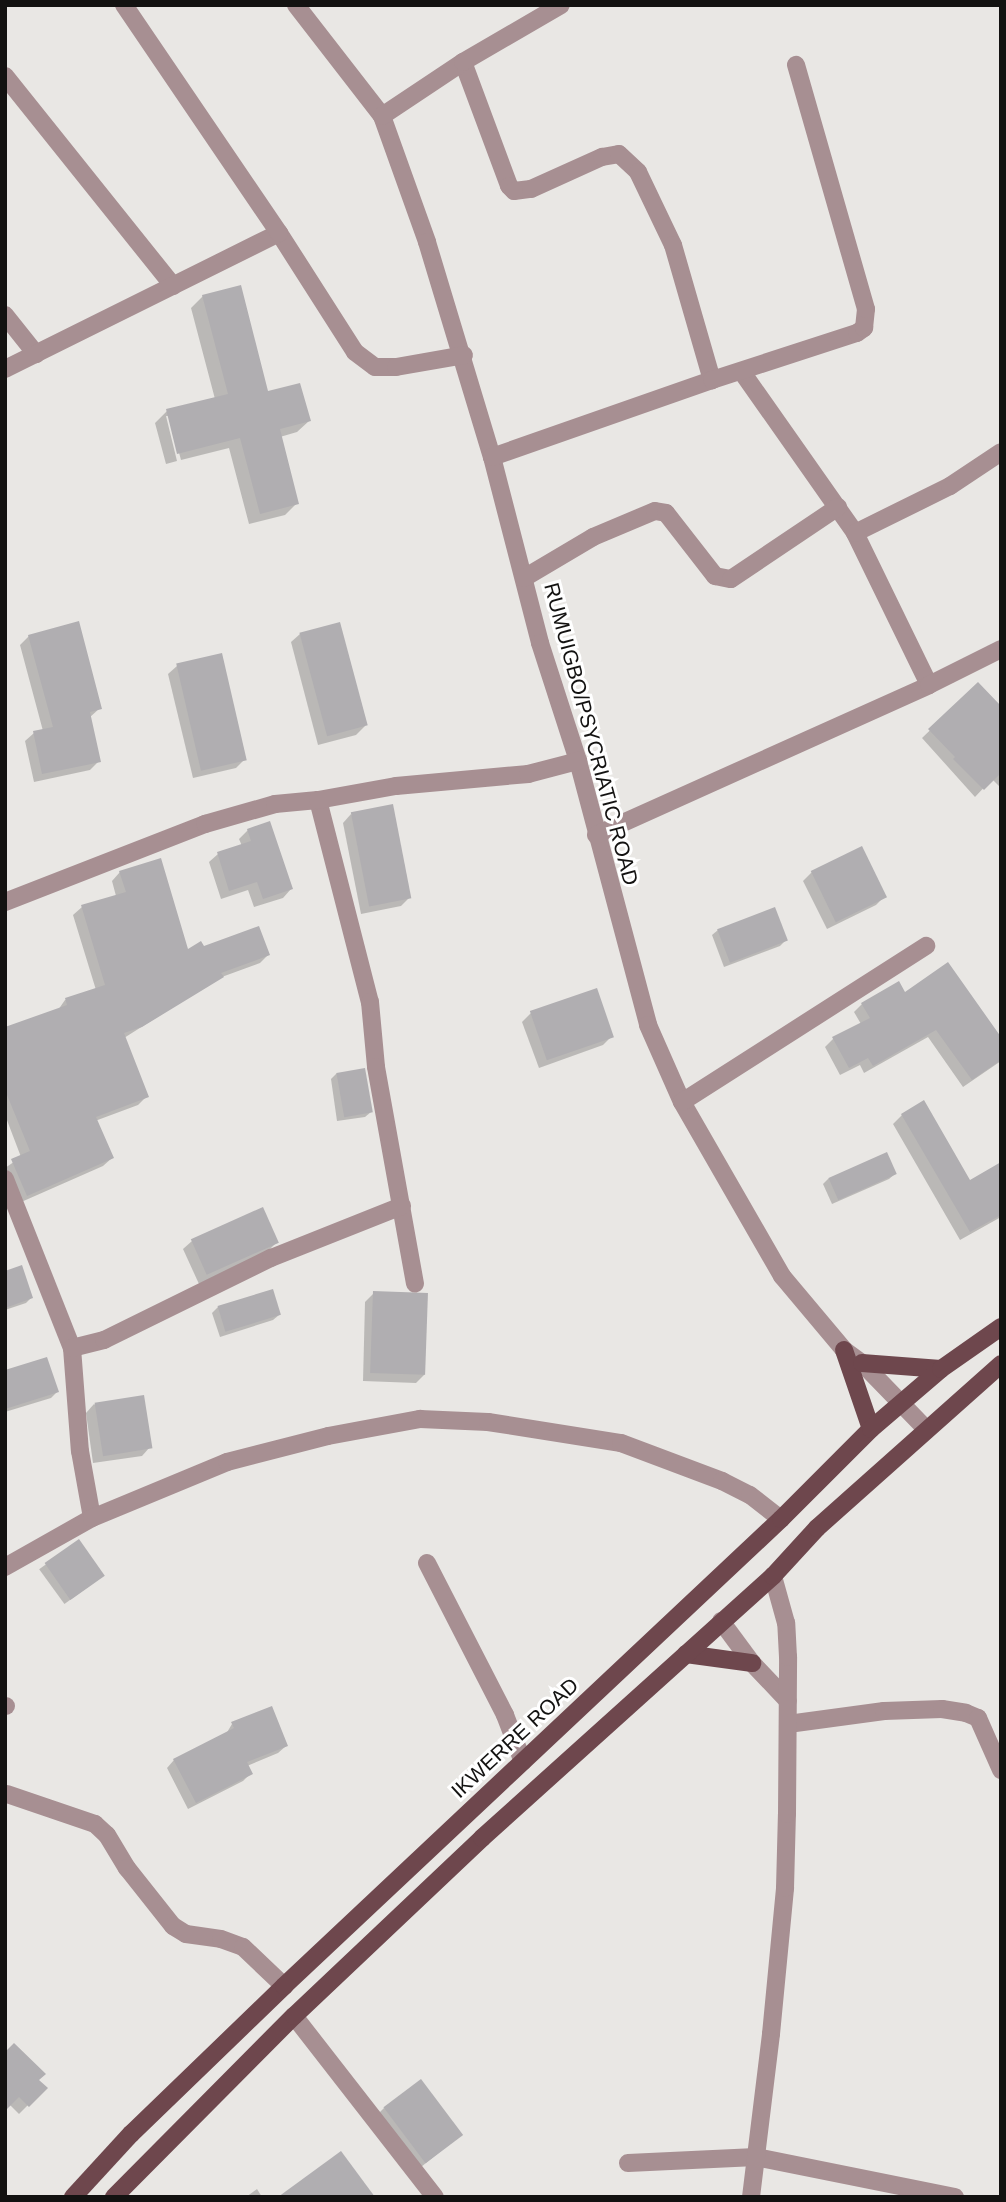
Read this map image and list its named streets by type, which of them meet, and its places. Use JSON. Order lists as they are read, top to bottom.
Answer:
{
  "streets": {
    "main road": ["IKWERRE ROAD"],
    "street": ["RUMUIGBO/PSYCRIATIC ROAD"]
  },
  "crossings": [
    ["RUMUIGBO/PSYCRIATIC ROAD", "IKWERRE ROAD"]
  ]
}
